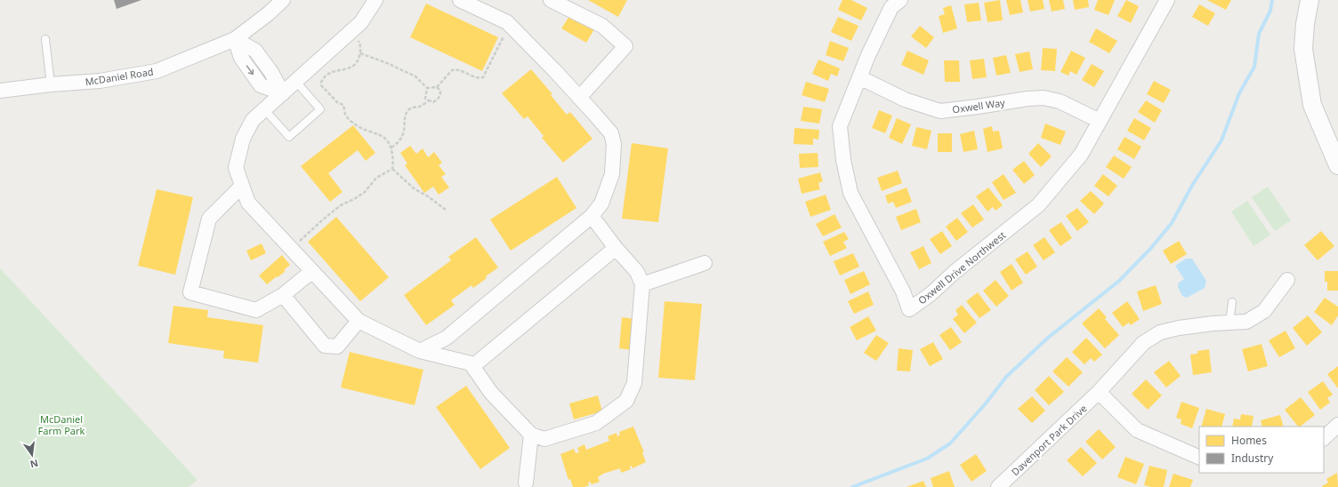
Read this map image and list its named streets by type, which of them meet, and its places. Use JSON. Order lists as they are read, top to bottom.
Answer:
{
  "streets": {
    "street": [
      "McDaniel Road",
      "Oxwell Way",
      "Oxwell Drive Northwest",
      "Davenport Park Drive"
    ]
  },
  "crossings": [
    ["Oxwell Way", "Oxwell Drive Northwest"]
  ],
  "parks": ["McDaniel Farm Park"],
  "legend": ["Homes", "Industry"],
  "north": "bottom"
}
